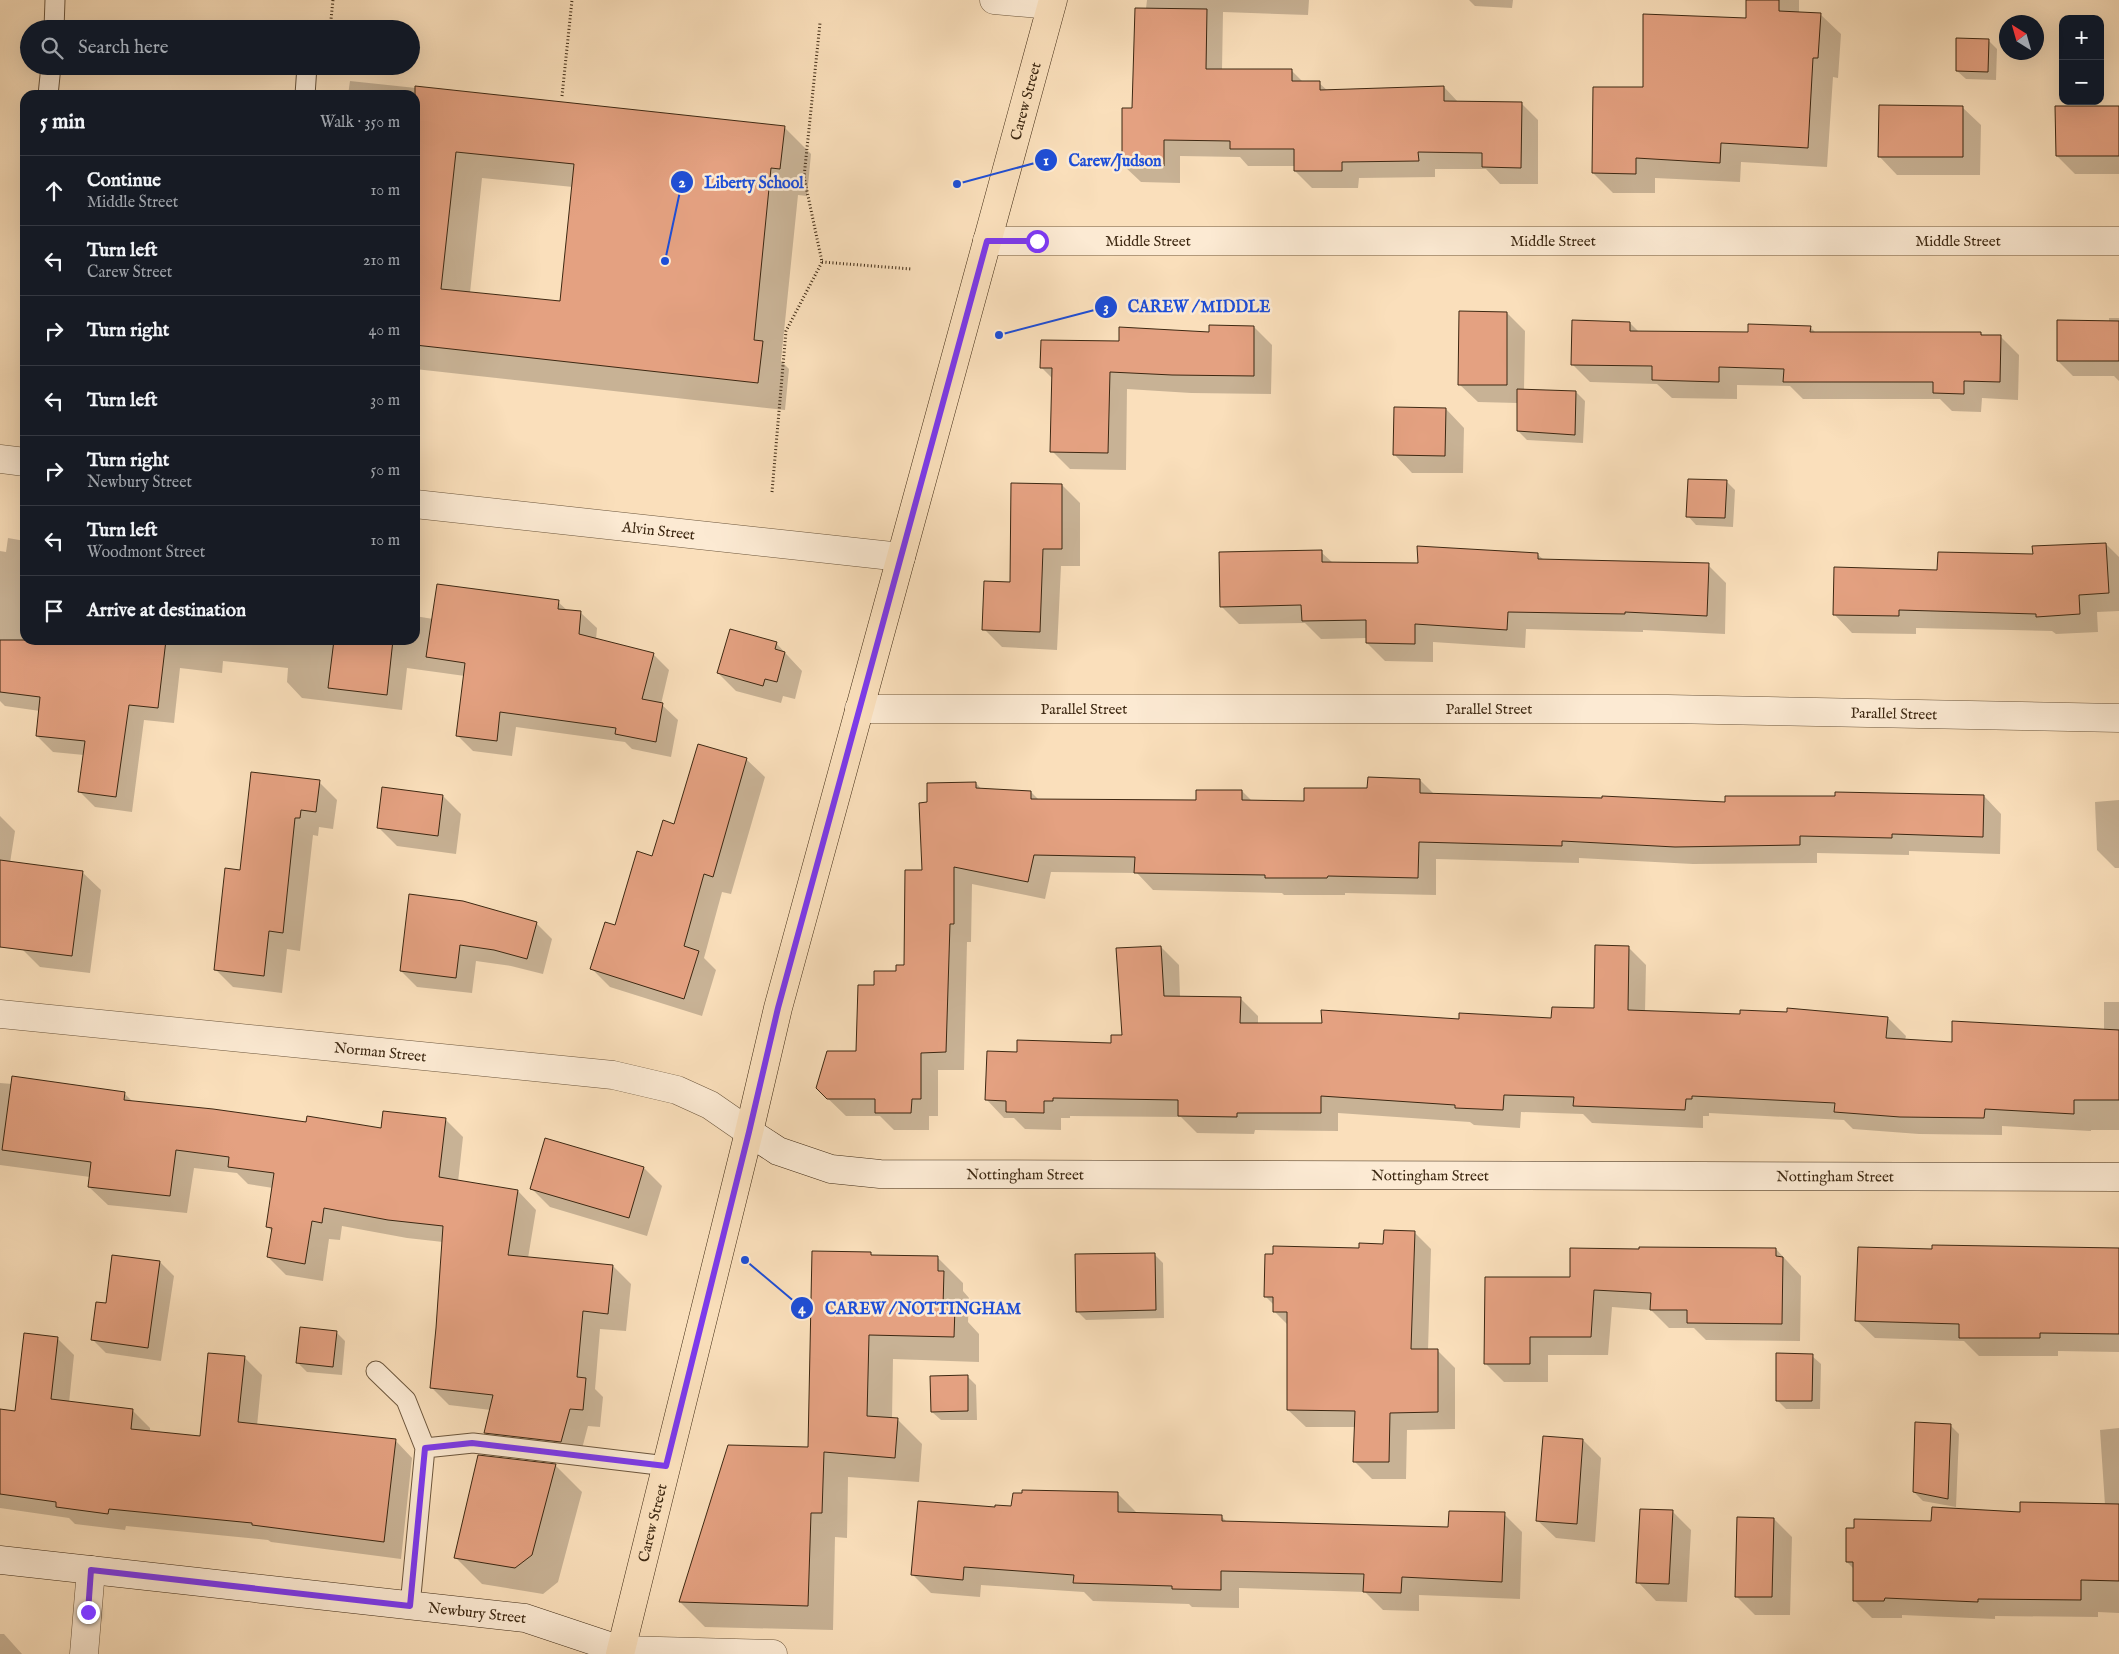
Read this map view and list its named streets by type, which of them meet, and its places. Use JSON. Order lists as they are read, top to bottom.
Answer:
{
  "streets": {
    "main road": ["Carew Street"],
    "street": [
      "Middle Street",
      "Alvin Street",
      "Parallel Street",
      "Norman Street",
      "Nottingham Street",
      "Newbury Street"
    ]
  },
  "crossings": [
    ["Carew Street", "Middle Street"],
    ["Carew Street", "Alvin Street"],
    ["Carew Street", "Parallel Street"],
    ["Carew Street", "Norman Street"],
    ["Carew Street", "Nottingham Street"],
    ["Carew Street", "Newbury Street"],
    ["Norman Street", "Nottingham Street"]
  ],
  "places": [
    "Carew/Judson",
    "Liberty School",
    "CAREW / MIDDLE",
    "CAREW / NOTTINGHAM"
  ],
  "north": "top left",
  "page": {
    "map_buttons": ["+", "−"],
    "search": "Search here",
    "heading": ["5 min", "Walk · 350 m"],
    "list": [
      ["Continue", "Middle Street", "10 m"],
      ["Turn left", "Carew Street", "210 m"],
      ["Turn right", "40 m"],
      ["Turn left", "30 m"],
      ["Turn right", "Newbury Street", "50 m"],
      ["Turn left", "Woodmont Street", "10 m"],
      "Arrive at destination"
    ]
  }
}
